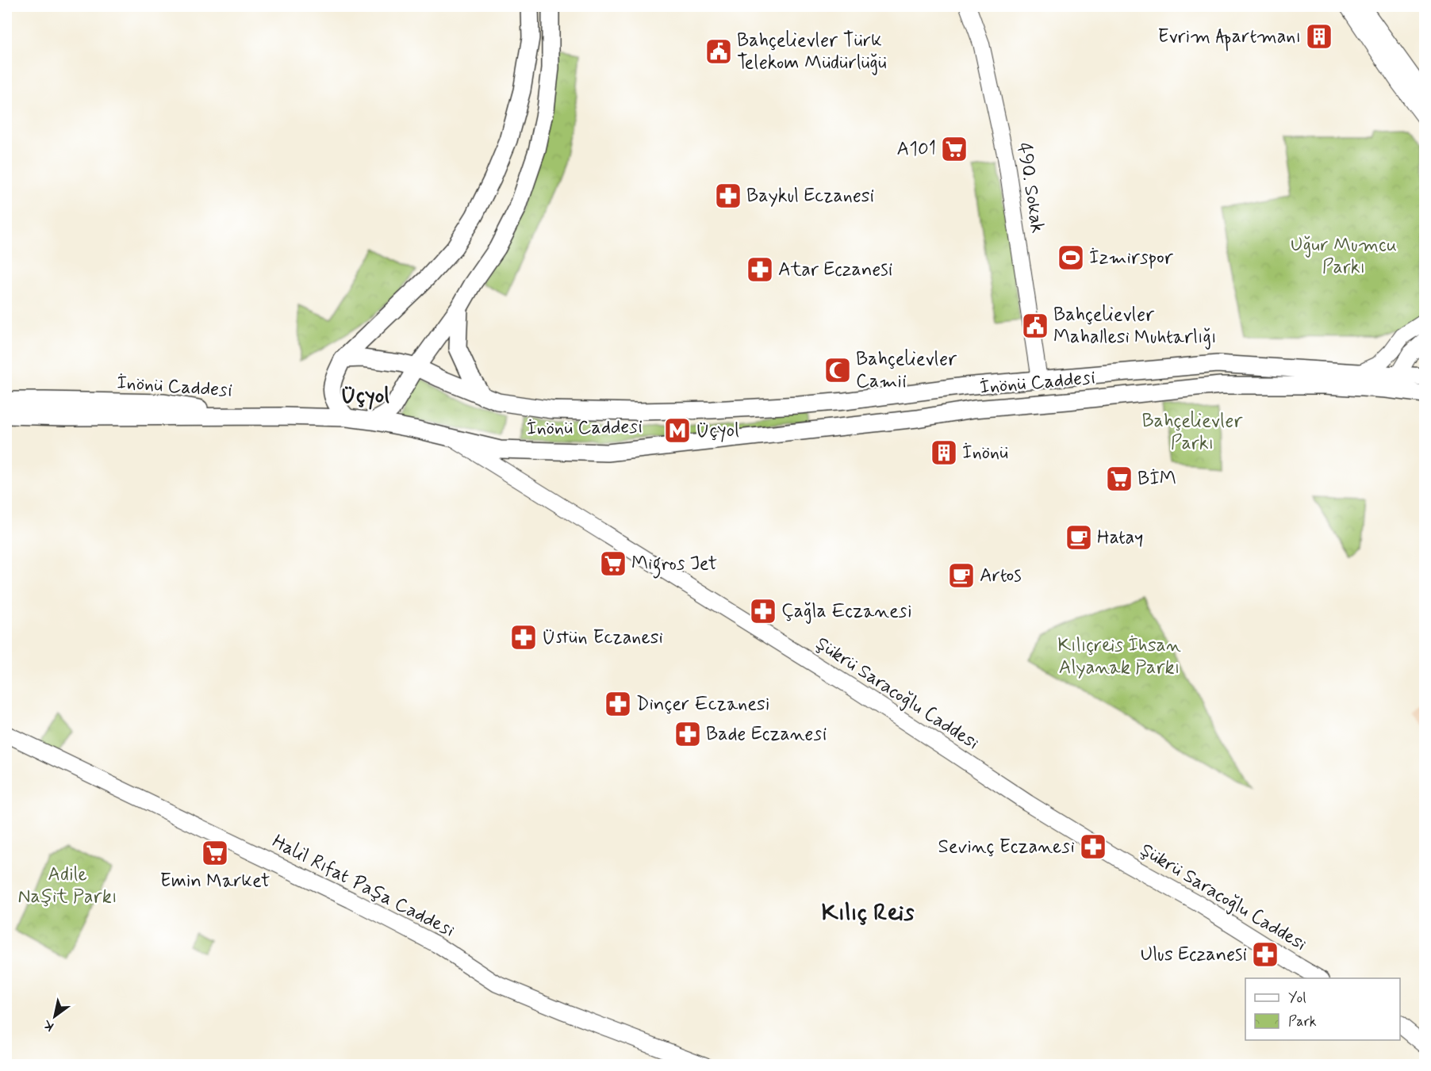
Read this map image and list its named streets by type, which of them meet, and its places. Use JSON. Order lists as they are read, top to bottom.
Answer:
{
  "streets": {
    "main road": ["İnönü Caddesi"],
    "street": ["490. Sokak", "Şükrü Saracoğlu Caddesi", "Halil Rıfat Paşa Caddesi"]
  },
  "crossings": [
    ["490. Sokak", "İnönü Caddesi"],
    ["İnönü Caddesi", "Şükrü Saracoğlu Caddesi"]
  ],
  "districts": ["Üçyol", "Kılıç Reis"],
  "parks": [
    "Uğur Mumcu Parkı",
    "Bahçelievler Parkı",
    "Kılıçreis İhsan Alyanak Parkı",
    "Adile Naşit Parkı"
  ],
  "places": {
    "building": ["Evrim Apartmanı", "İnönü"],
    "public building": ["Bahçelievler Türk Telekom Müdürlüğü", "Bahçelievler Mahallesi Muhtarlığı"],
    "supermarket": [
      "A101",
      "BİM",
      "Migros Jet",
      "Emin Market"
    ],
    "pharmacy": [
      "Baykul Eczanesi",
      "Atar Eczanesi",
      "Çağla Eczanesi",
      "Üstün Eczanesi",
      "Dinçer Eczanesi",
      "Bade Eczanesi",
      "Sevinç Eczanesi",
      "Ulus Eczanesi"
    ],
    "sports": ["İzmirspor"],
    "mosque": ["Bahçelievler Camii"],
    "metro station": ["Üçyol"],
    "cafe": ["Hatay", "Artos"]
  },
  "legend": ["Yol", "Park"],
  "north": "bottom left"
}
